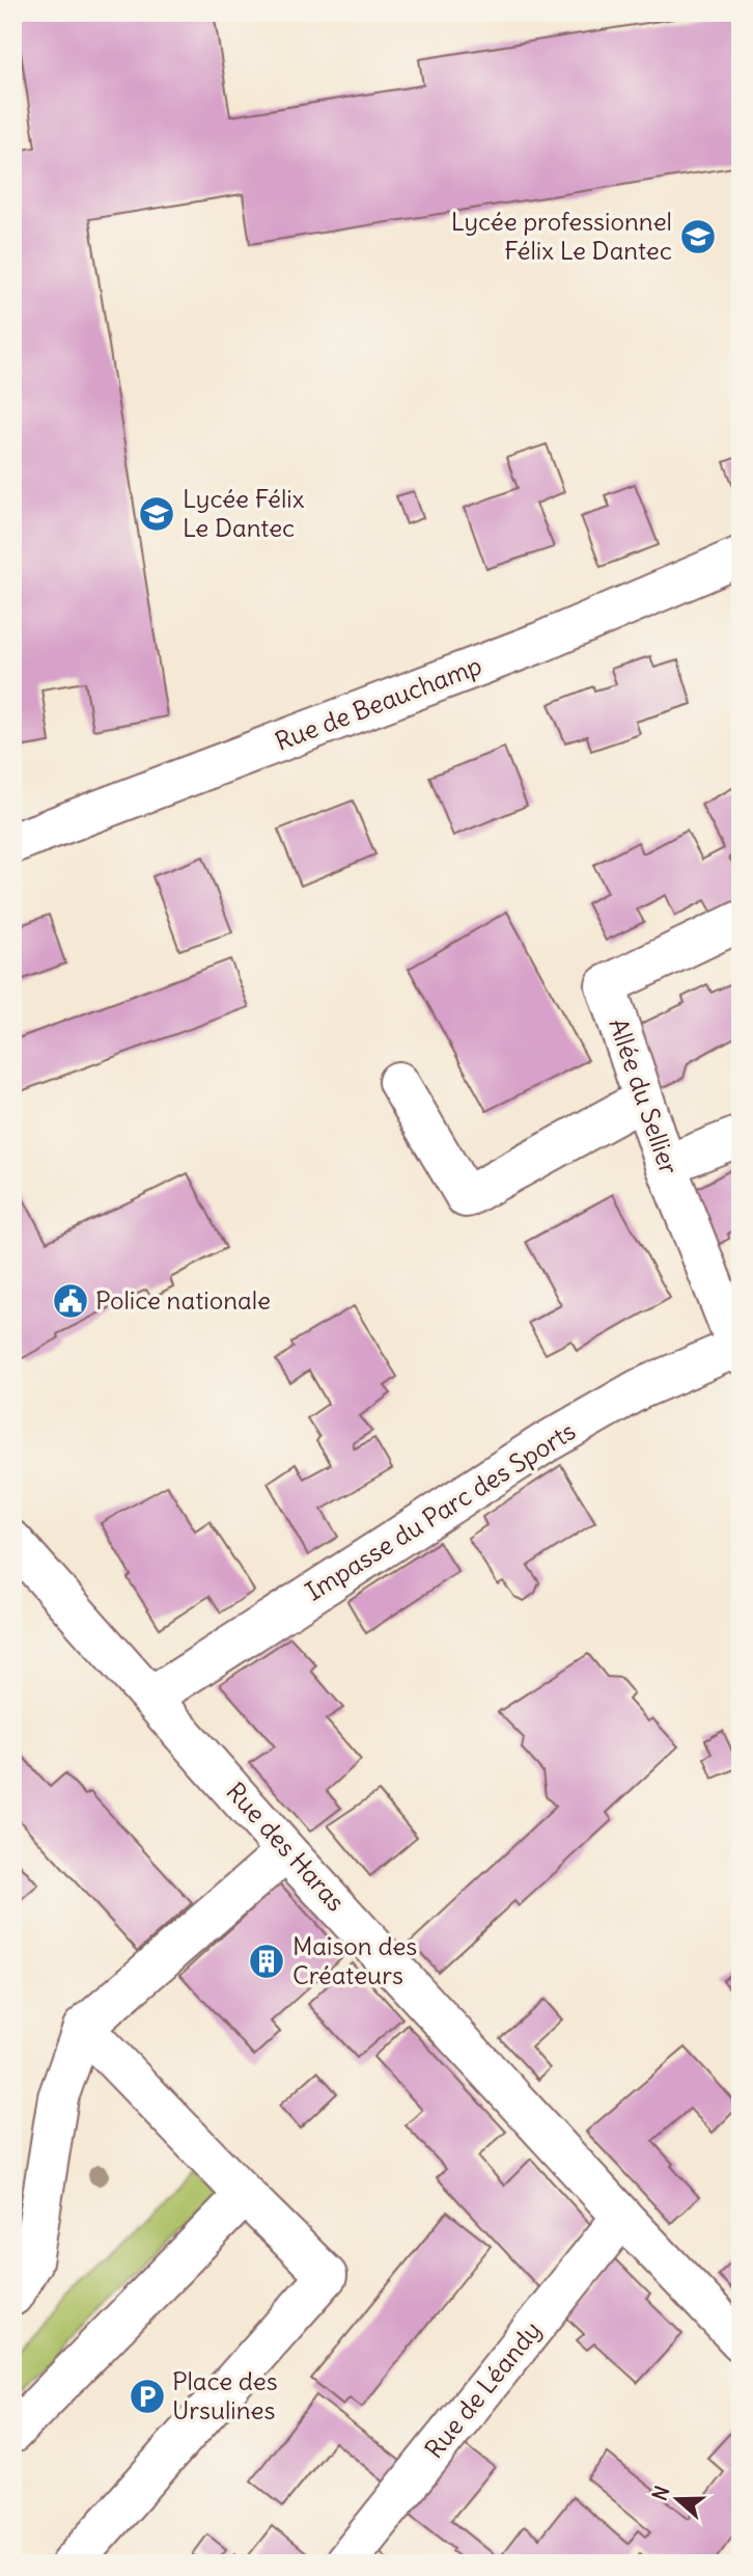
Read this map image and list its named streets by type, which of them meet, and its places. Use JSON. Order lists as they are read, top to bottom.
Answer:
{
  "streets": {
    "street": [
      "Rue de Beauchamp",
      "Allée du Sellier",
      "Impasse du Parc des Sports",
      "Rue des Haras",
      "Rue de Léandy"
    ]
  },
  "crossings": [
    ["Allée du Sellier", "Impasse du Parc des Sports"],
    ["Impasse du Parc des Sports", "Rue des Haras"],
    ["Rue des Haras", "Rue de Léandy"]
  ],
  "places": {
    "school or university": ["Lycée professionnel Félix Le Dantec", "Lycée Félix Le Dantec"],
    "public building": ["Police nationale"],
    "building": ["Maison des Créateurs"],
    "parking": ["Place des Ursulines"]
  },
  "north": "left"
}
